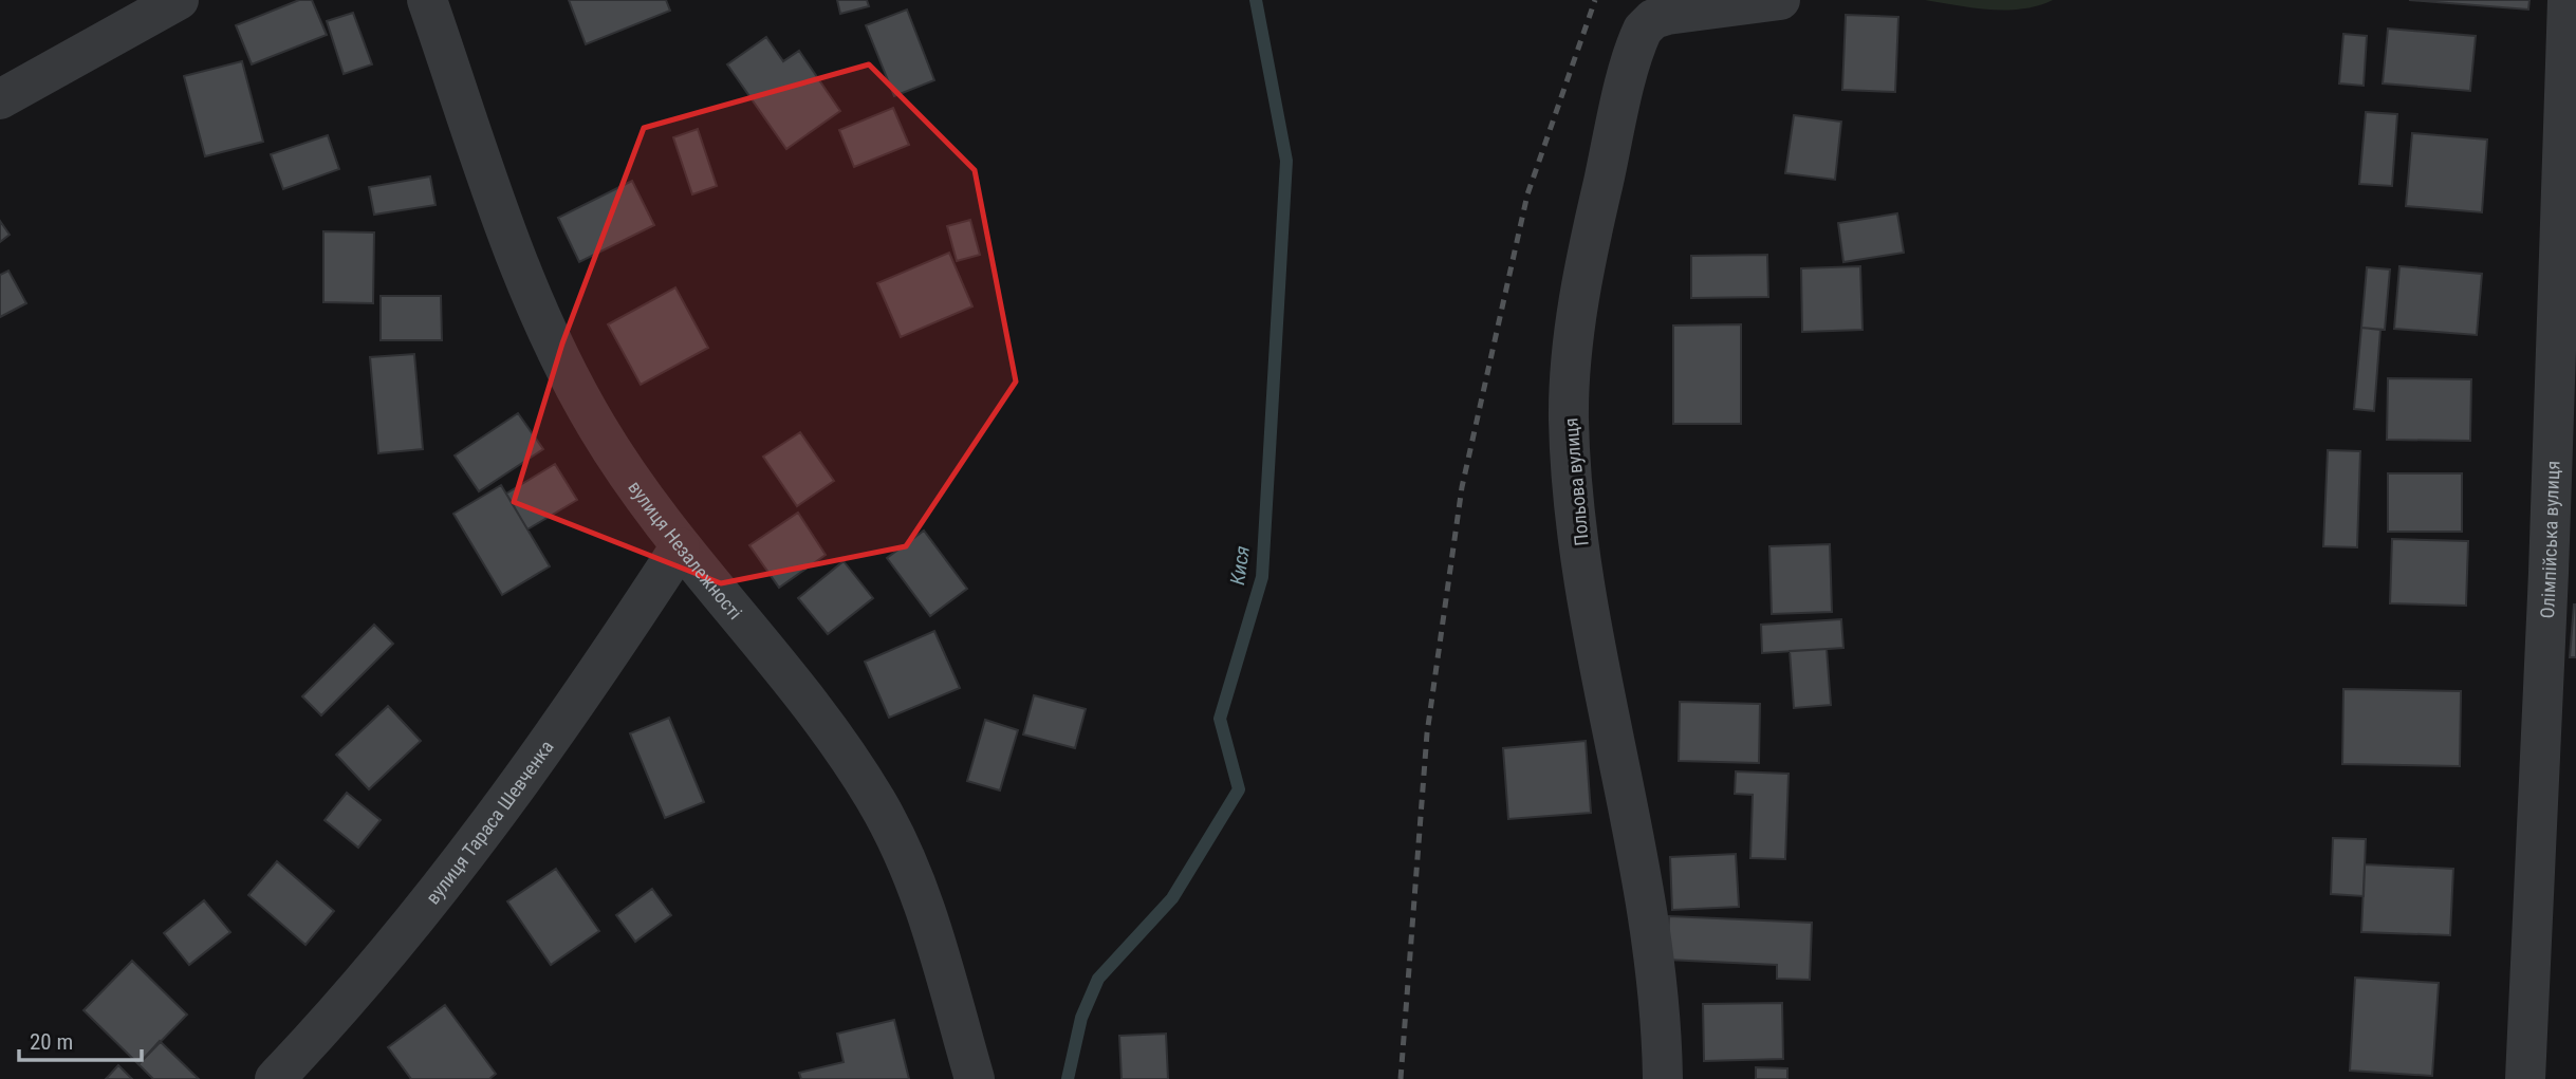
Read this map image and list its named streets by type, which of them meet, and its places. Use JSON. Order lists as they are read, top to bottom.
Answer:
{
  "streets": {
    "street": [
      "Польова вулиця",
      "Олімпійська вулиця",
      "вулиця Незалежності",
      "вулиця Тараса Шевченка"
    ]
  },
  "crossings": [
    ["вулиця Незалежності", "вулиця Тараса Шевченка"]
  ],
  "water": ["Кися"],
  "scale_bar": "20 m"
}
